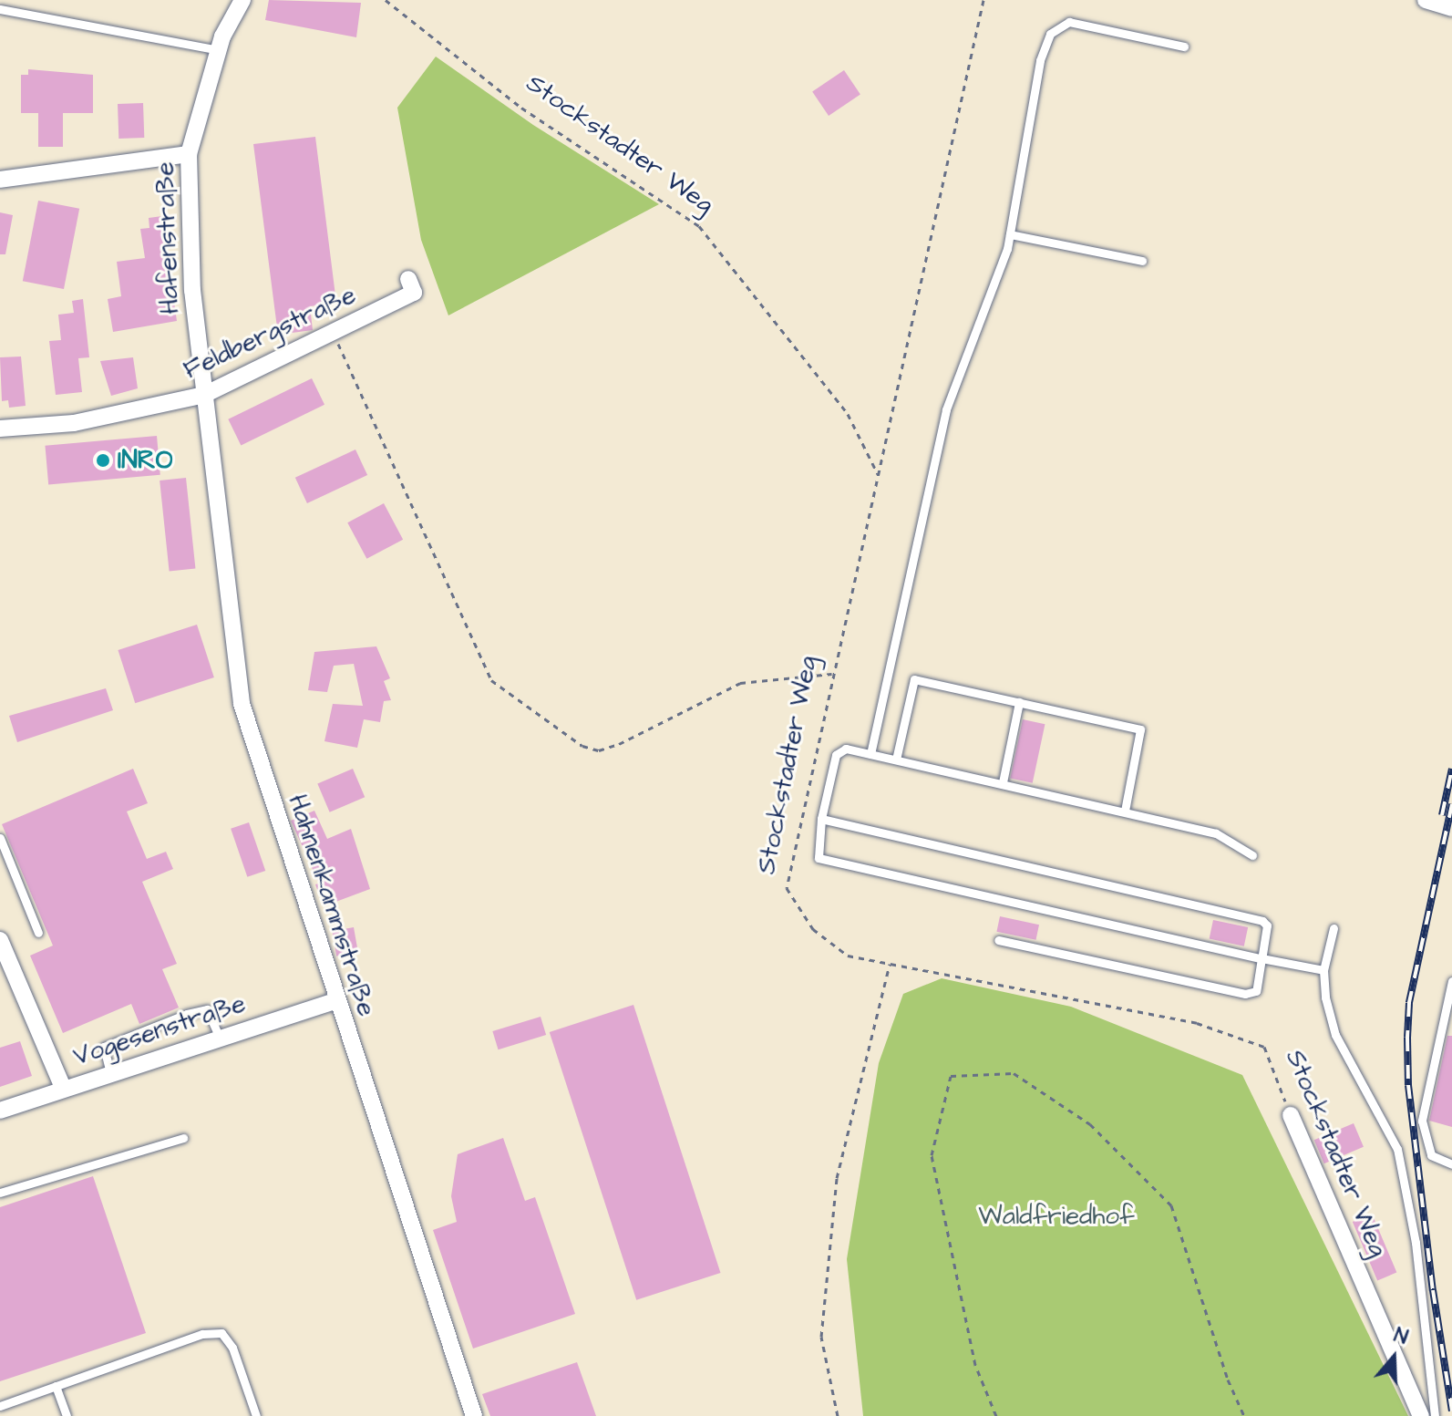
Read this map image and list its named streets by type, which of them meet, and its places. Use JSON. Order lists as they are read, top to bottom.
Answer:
{
  "streets": {
    "street": [
      "Stockstadter Weg",
      "Hafenstraße",
      "Feldbergstraße",
      "Hahnenkammstraße",
      "Vogesenstraße"
    ]
  },
  "crossings": [
    ["Hafenstraße", "Feldbergstraße"],
    ["Hafenstraße", "Hahnenkammstraße"],
    ["Feldbergstraße", "Hahnenkammstraße"],
    ["Hahnenkammstraße", "Vogesenstraße"]
  ],
  "parks": ["Waldfriedhof"],
  "places": ["INRO"],
  "north": "top"
}
